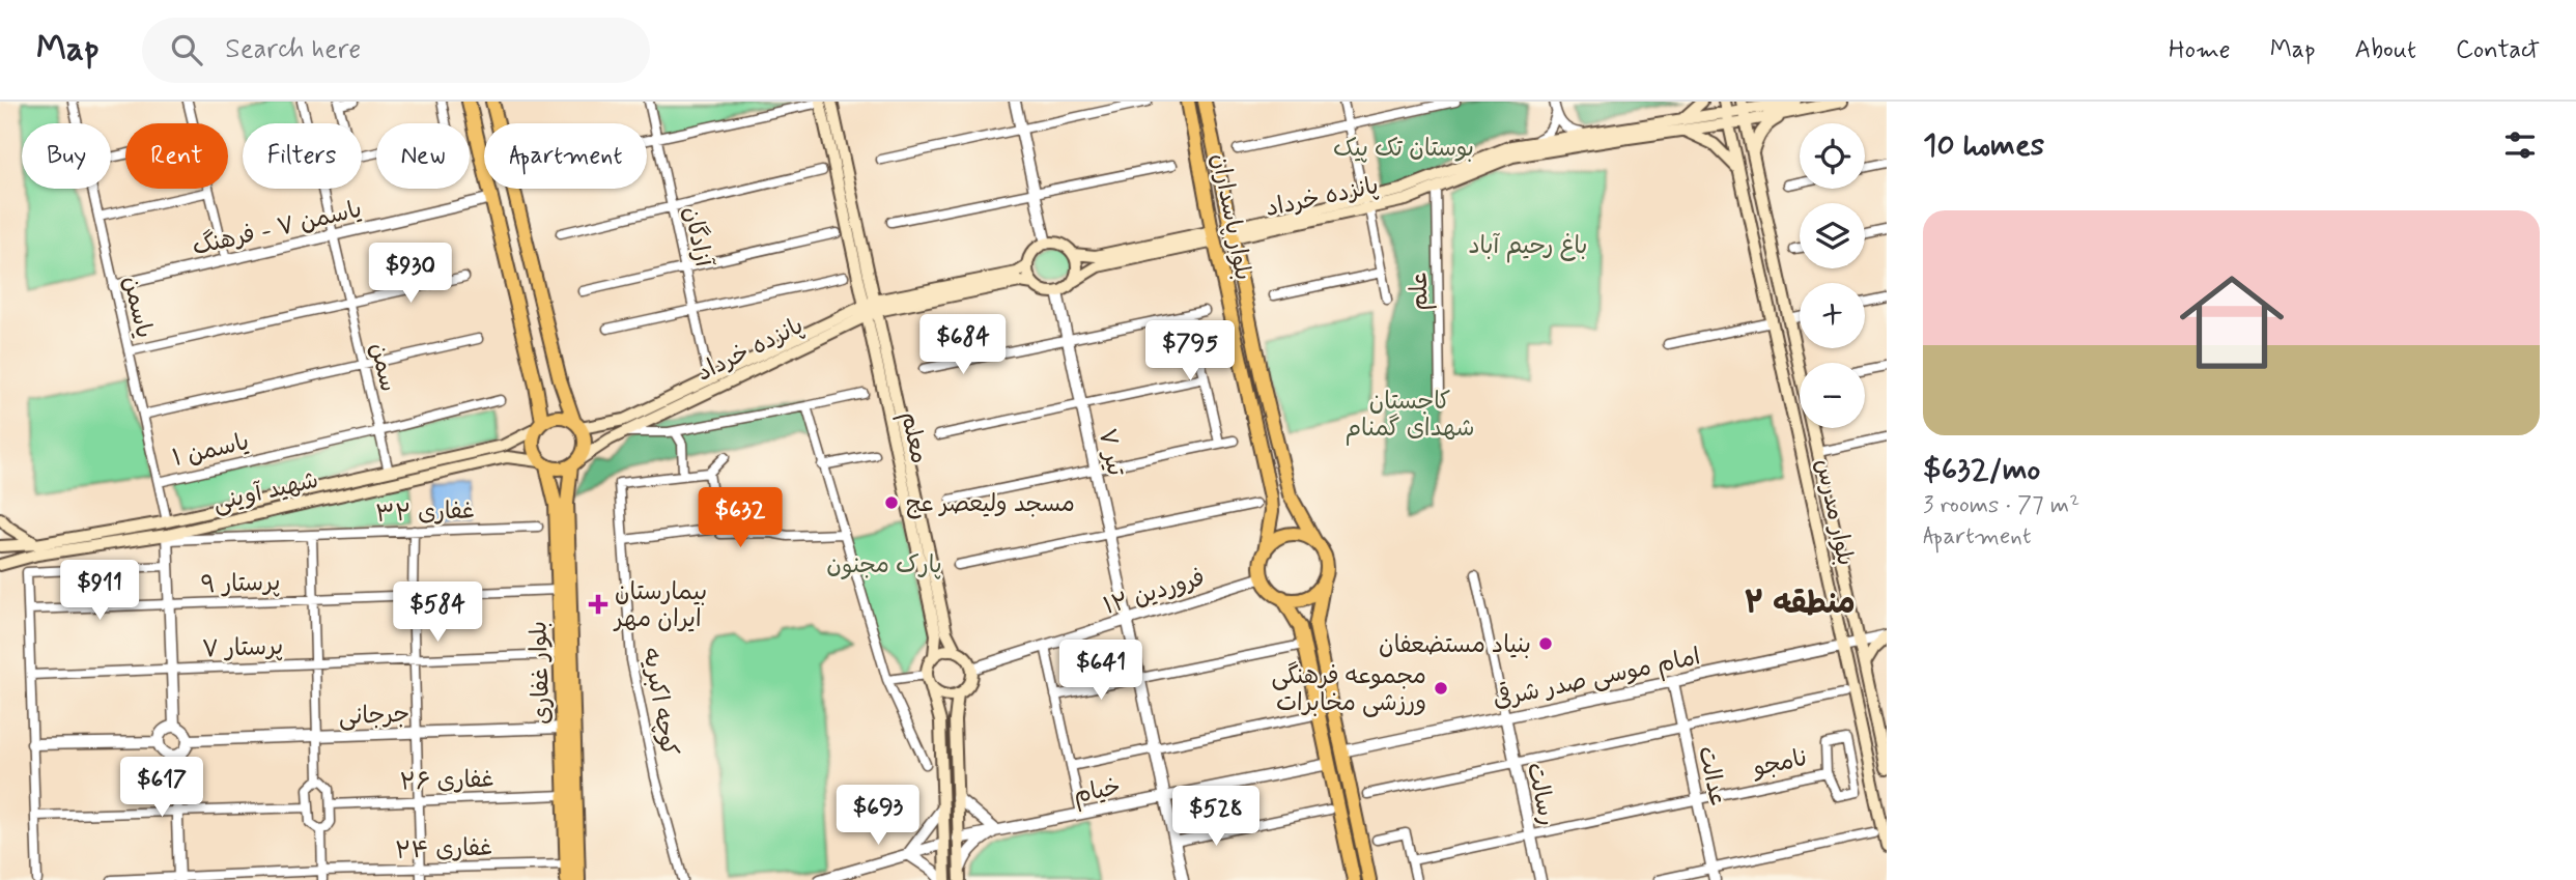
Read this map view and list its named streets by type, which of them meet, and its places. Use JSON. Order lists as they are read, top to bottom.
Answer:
{
  "streets": {
    "main road": [
      "پانزده خرداد",
      "بلوار پاسداران",
      "معلم",
      "شهید آوینی",
      "بلوار مدرس",
      "بلوار غفاری"
    ],
    "street": [
      "یاسمن ۷ - فرهنگ",
      "آزادگان",
      "علم",
      "یاسمن",
      "سمن",
      "یاسمن ۱",
      "۷ تیر",
      "غفاری ۳۲",
      "پرستار ۹",
      "۱۲ فروردین",
      "پرستار ۷",
      "امام موسی صدر شرقی",
      "کوچه اکبریه",
      "جرجانی",
      "نامجو",
      "عدالت",
      "غفاری ۲۶",
      "خیام",
      "رسالت",
      "غفاری ۲۴"
    ]
  },
  "crossings": [
    ["پانزده خرداد", "بلوار پاسداران"],
    ["پانزده خرداد", "آزادگان"],
    ["پانزده خرداد", "علم"],
    ["پانزده خرداد", "معلم"],
    ["پانزده خرداد", "۷ تیر"],
    ["پانزده خرداد", "شهید آوینی"],
    ["پانزده خرداد", "بلوار مدرس"],
    ["پانزده خرداد", "بلوار غفاری"],
    ["بلوار پاسداران", "۱۲ فروردین"],
    ["یاسمن ۷ - فرهنگ", "یاسمن"],
    ["یاسمن ۷ - فرهنگ", "سمن"],
    ["یاسمن", "یاسمن ۱"],
    ["یاسمن", "شهید آوینی"],
    ["سمن", "یاسمن ۱"],
    ["سمن", "شهید آوینی"],
    ["معلم", "۱۲ فروردین"],
    ["۷ تیر", "۱۲ فروردین"],
    ["۷ تیر", "خیام"],
    ["شهید آوینی", "غفاری ۳۲"],
    ["شهید آوینی", "بلوار غفاری"],
    ["بلوار مدرس", "امام موسی صدر شرقی"],
    ["پرستار ۹", "بلوار غفاری"],
    ["پرستار ۷", "بلوار غفاری"],
    ["بلوار غفاری", "جرجانی"],
    ["بلوار غفاری", "غفاری ۲۶"],
    ["بلوار غفاری", "غفاری ۲۴"],
    ["امام موسی صدر شرقی", "عدالت"],
    ["امام موسی صدر شرقی", "رسالت"],
    ["نامجو", "عدالت"],
    ["نامجو", "رسالت"]
  ],
  "districts": ["منطقه ۲"],
  "parks": [
    "بوستان تک پیک",
    "باغ رحیم آباد",
    "کاجستان شهدای گمنام",
    "پارک مجنون"
  ],
  "places": {
    "other": ["مسجد ولیعصر عج", "بنیاد مستضعفان", "مجموعه فرهنگی ورزشی مخابرات"],
    "health": ["بیمارستان ایران مهر"]
  },
  "page": {
    "header": "Map",
    "search": "Search here",
    "nav": [
      "Home",
      "Map",
      "About",
      "Contact"
    ],
    "heading": "10 homes",
    "map_buttons": ["+", "−"],
    "chip": [
      "Buy",
      "Rent",
      "Filters",
      "New",
      "Apartment"
    ],
    "list": [
      {
        "name": "$632/mo",
        "note": "3 rooms · 77 m² · Apartment"
      }
    ],
    "price": [
      "$930",
      "$684",
      "$795",
      "$632",
      "$911",
      "$584",
      "$641",
      "$617",
      "$693",
      "$528"
    ]
  }
}
